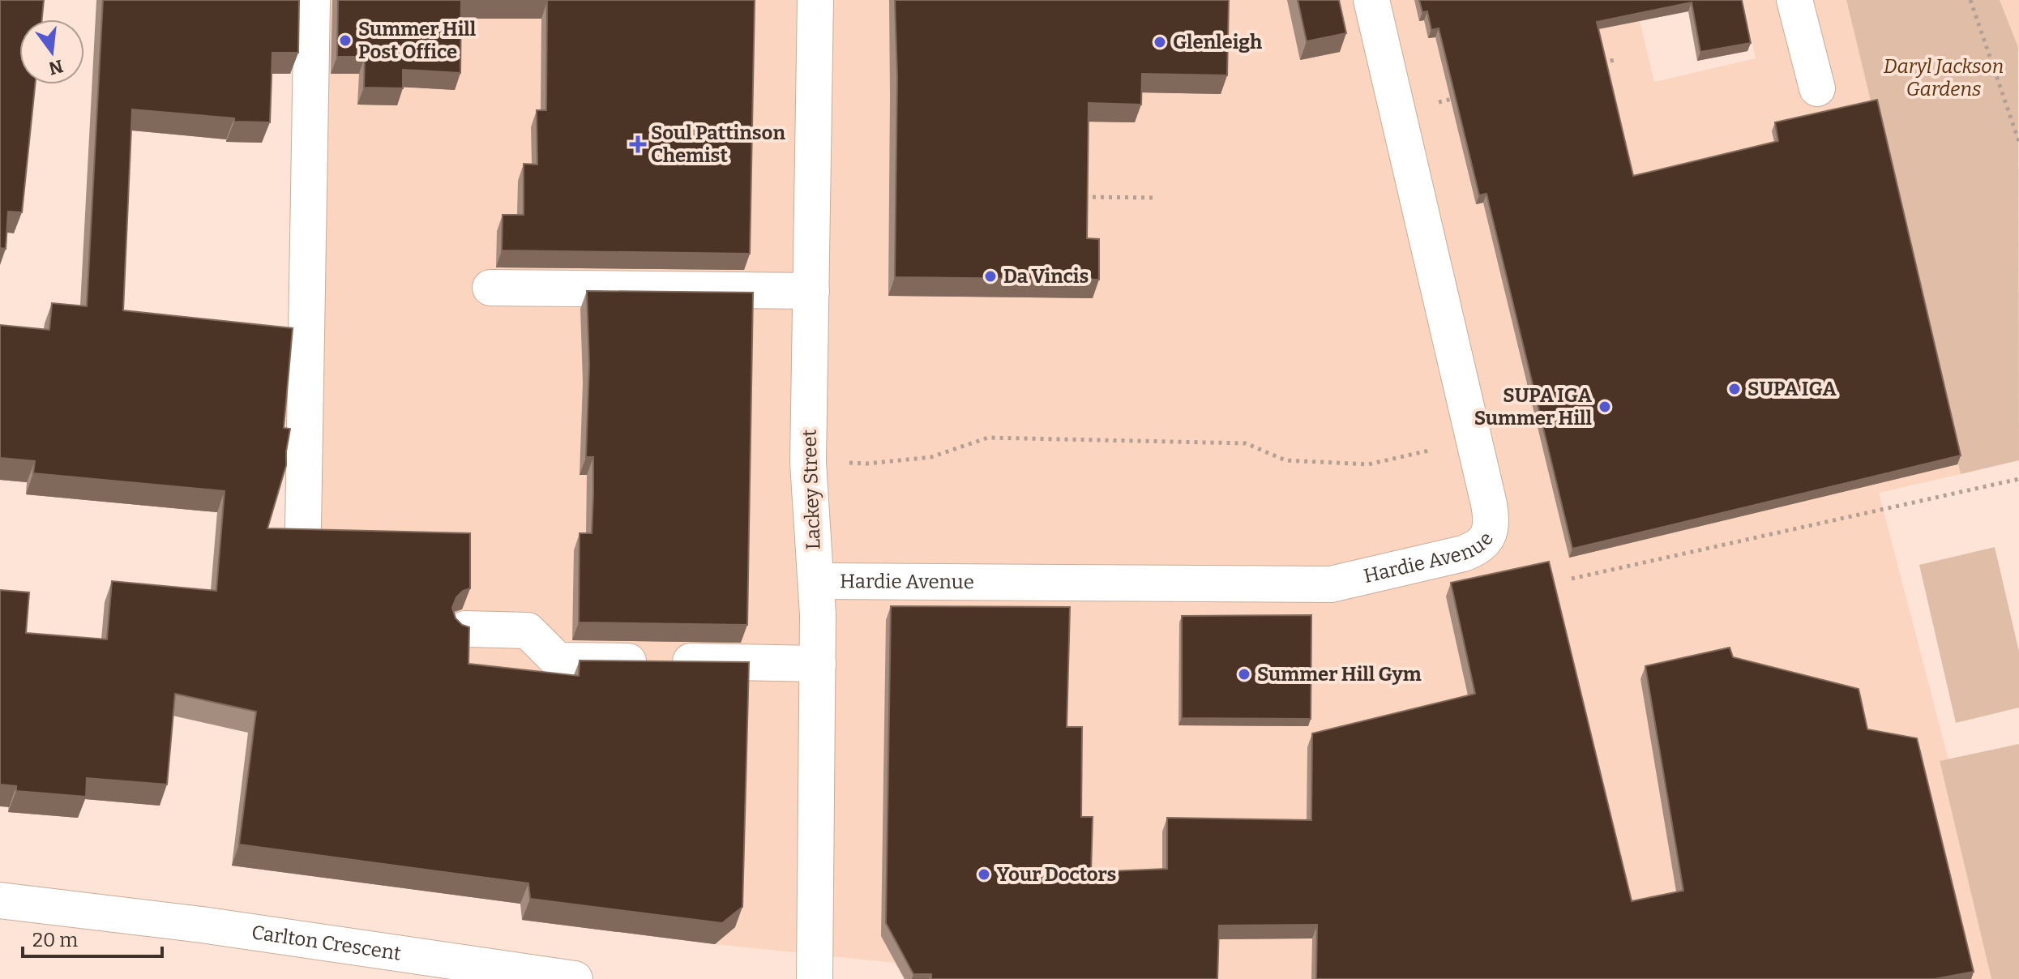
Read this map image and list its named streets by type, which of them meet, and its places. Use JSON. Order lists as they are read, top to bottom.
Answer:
{
  "streets": {
    "street": ["Lackey Street", "Hardie Avenue", "Carlton Crescent"]
  },
  "crossings": [
    ["Lackey Street", "Hardie Avenue"]
  ],
  "parks": ["Daryl Jackson Gardens"],
  "places": {
    "other": [
      "Summer Hill Post Office",
      "Glenleigh",
      "Da Vincis",
      "SUPA IGA",
      "SUPA IGA Summer Hill",
      "Summer Hill Gym",
      "Your Doctors"
    ],
    "health": ["Soul Pattinson Chemist"]
  },
  "scale_bar": "20 m",
  "north": "bottom"
}
